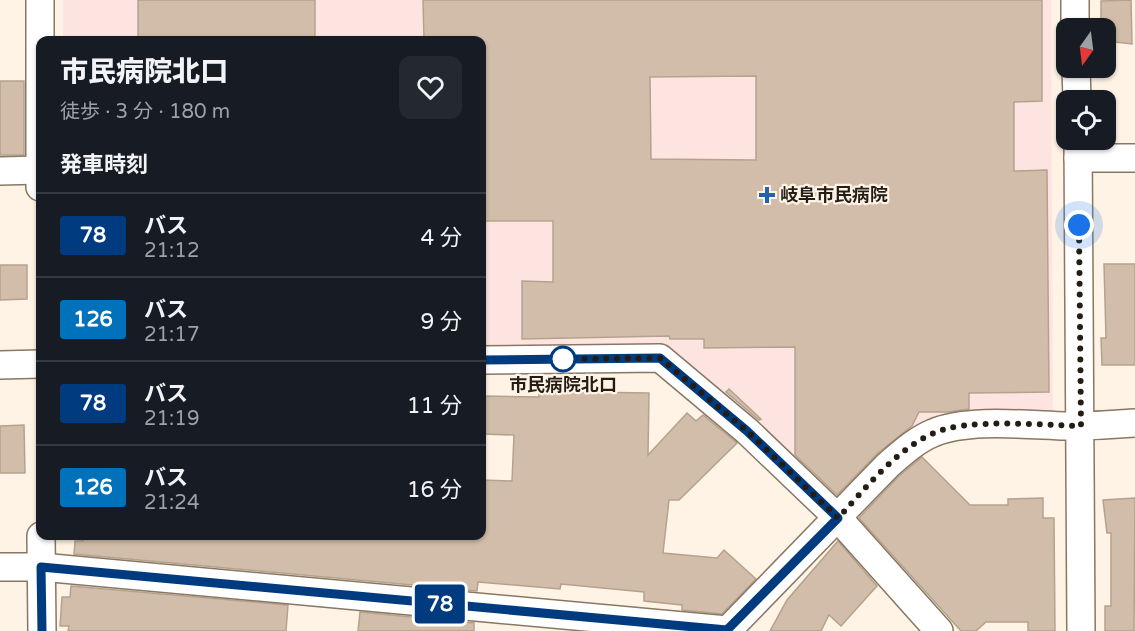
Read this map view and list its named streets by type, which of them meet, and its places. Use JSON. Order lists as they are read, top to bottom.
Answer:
{
  "places": {
    "health": ["岐阜市民病院"],
    "other": ["市民病院北口"]
  },
  "lines": ["bus line 78"],
  "north": "bottom",
  "page": {
    "on_map": "78",
    "heading": [
      ["市民病院北口", "徒歩 · 3 分 · 180 m"],
      "発車時刻"
    ],
    "list": [
      {
        "mark": "78",
        "name": "バス",
        "note": "21:12",
        "value": "4 分"
      },
      {
        "mark": "126",
        "name": "バス",
        "note": "21:17",
        "value": "9 分"
      },
      {
        "mark": "78",
        "name": "バス",
        "note": "21:19",
        "value": "11 分"
      },
      {
        "mark": "126",
        "name": "バス",
        "note": "21:24",
        "value": "16 分"
      }
    ]
  }
}
